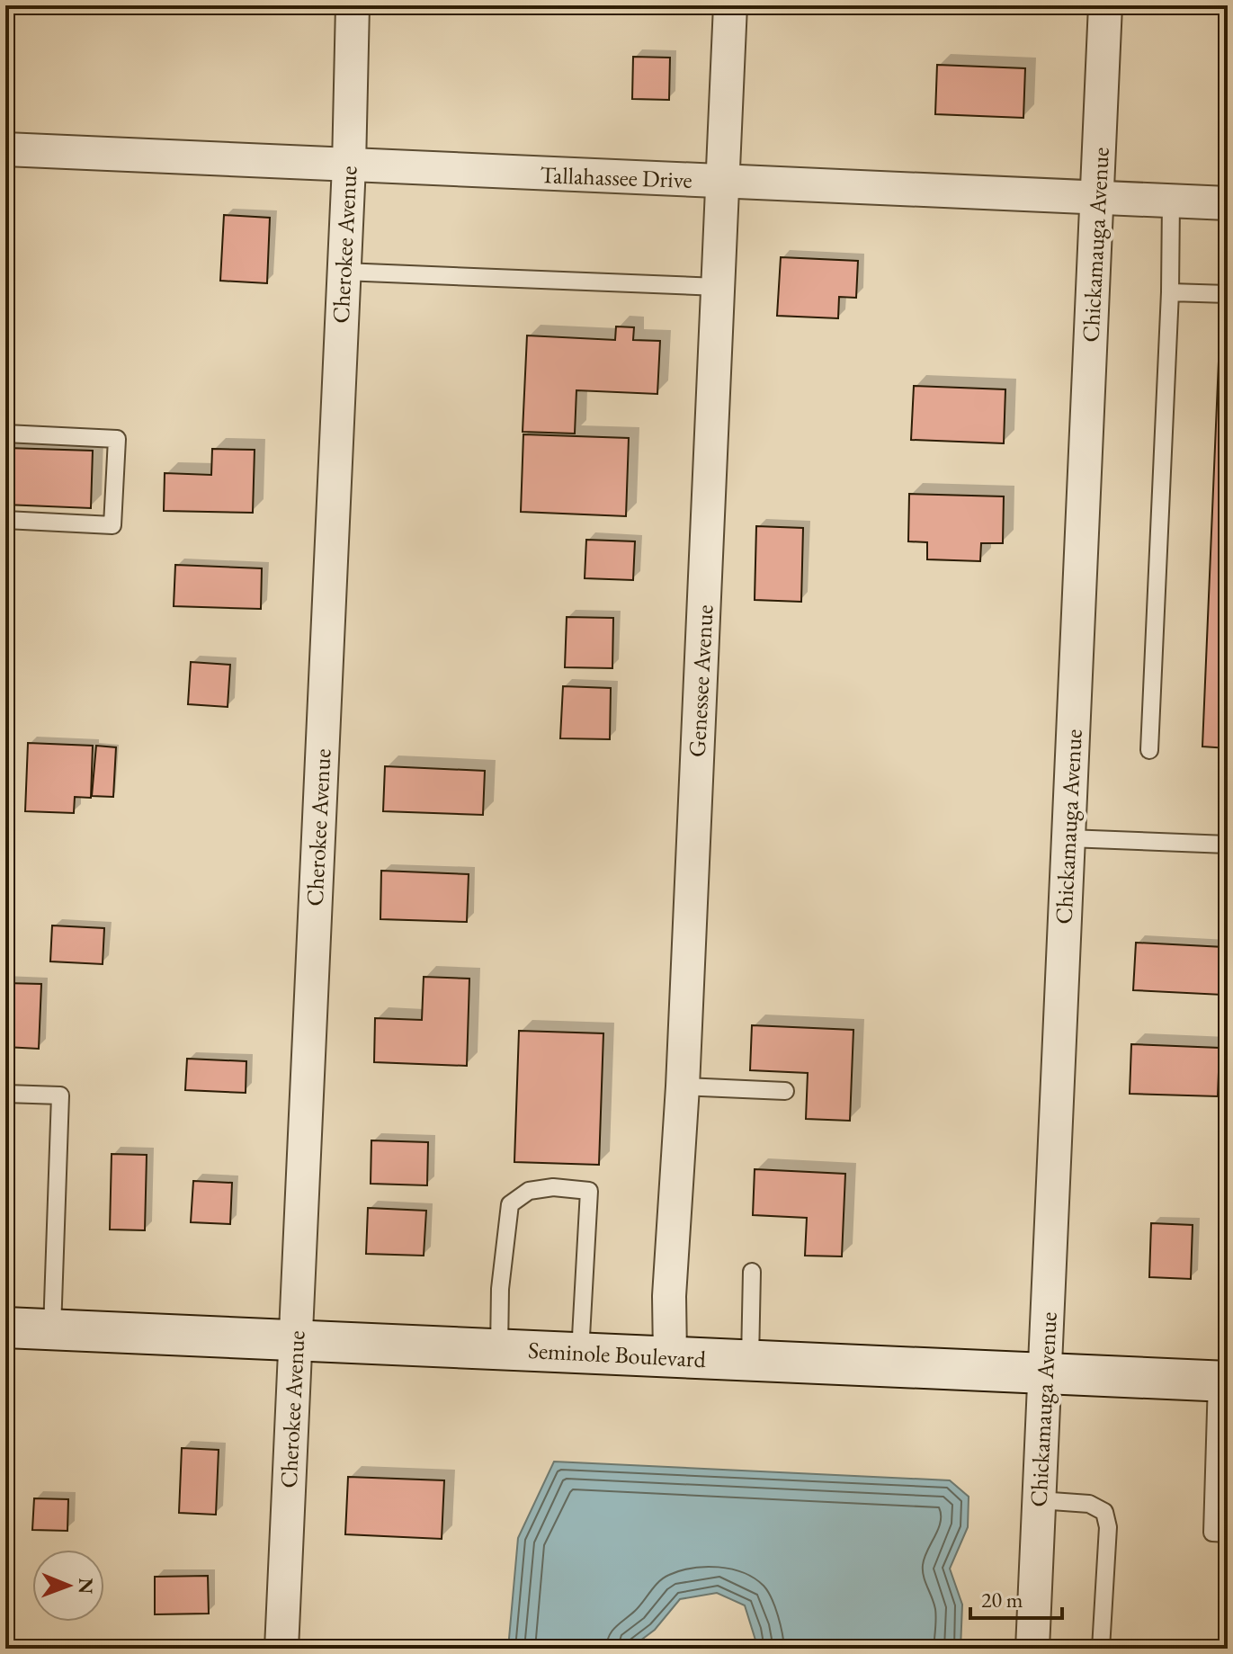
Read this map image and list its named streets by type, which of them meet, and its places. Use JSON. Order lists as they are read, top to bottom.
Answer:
{
  "streets": {
    "street": [
      "Tallahassee Drive",
      "Cherokee Avenue",
      "Chickamauga Avenue",
      "Genessee Avenue",
      "Seminole Boulevard"
    ]
  },
  "crossings": [
    ["Tallahassee Drive", "Cherokee Avenue"],
    ["Tallahassee Drive", "Chickamauga Avenue"],
    ["Tallahassee Drive", "Genessee Avenue"],
    ["Cherokee Avenue", "Seminole Boulevard"],
    ["Chickamauga Avenue", "Seminole Boulevard"],
    ["Genessee Avenue", "Seminole Boulevard"]
  ],
  "scale_bar": "20 m",
  "north": "right"
}
